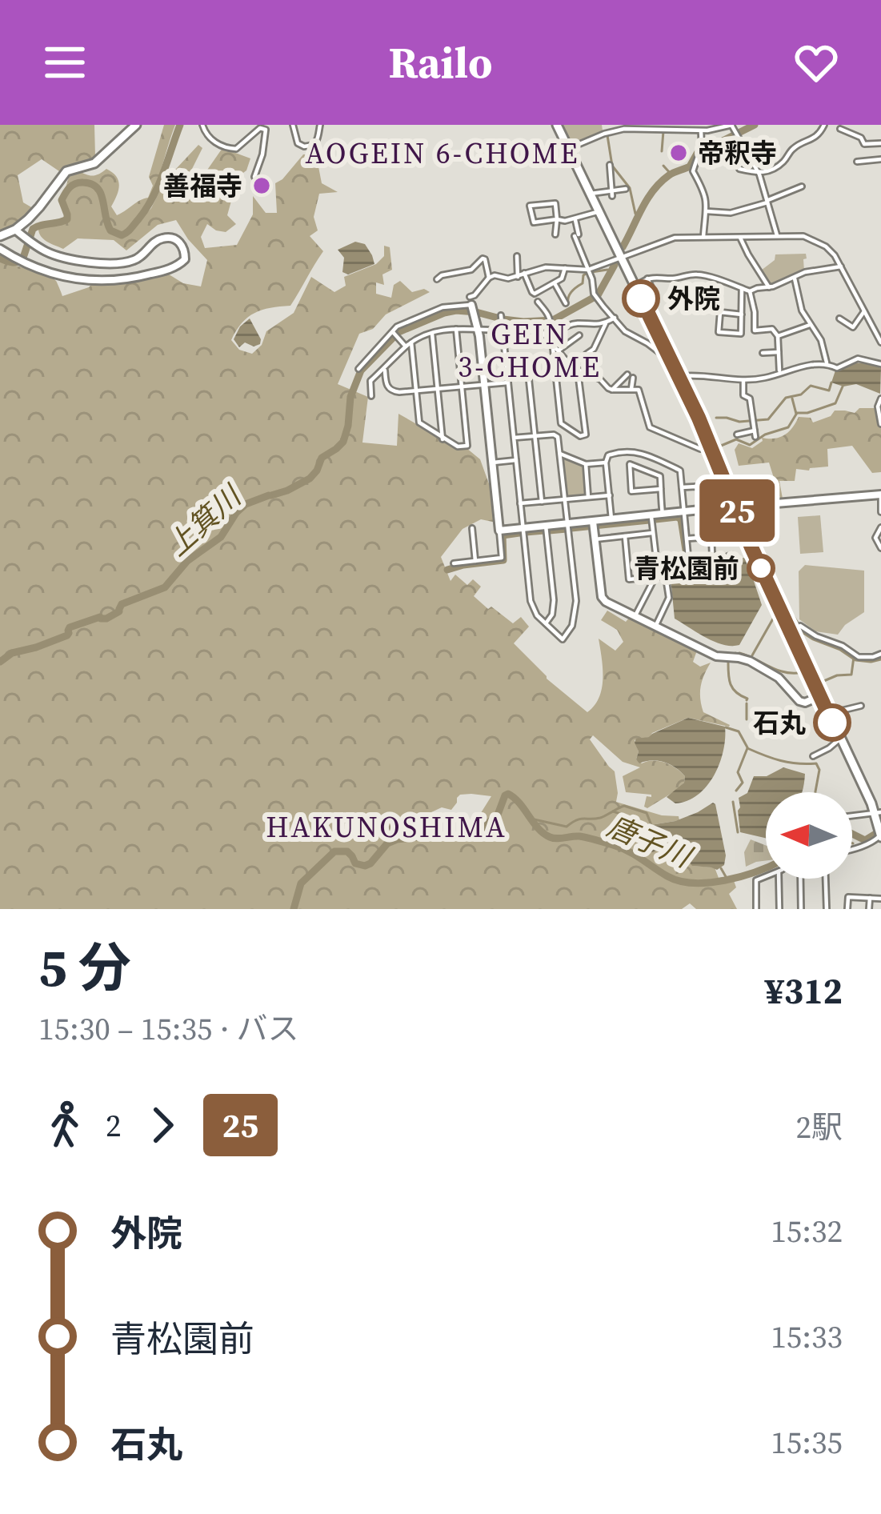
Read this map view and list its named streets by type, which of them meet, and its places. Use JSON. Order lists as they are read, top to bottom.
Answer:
{
  "districts": ["AOGEIN 6-CHOME", "GEIN 3-CHOME", "HAKUNOSHIMA"],
  "water": ["上箕川", "唐子川"],
  "places": [
    "帝釈寺",
    "善福寺",
    "外院",
    "青松園前",
    "石丸"
  ],
  "lines": ["bus line 25"],
  "north": "left",
  "page": {
    "header": "Railo",
    "on_map": "25",
    "heading": ["5 分", "15:30 – 15:35 · バス", "¥312"],
    "legs": ["2", "25", "2駅"],
    "list": [
      {
        "name": "外院",
        "value": "15:32"
      },
      {
        "name": "青松園前",
        "value": "15:33"
      },
      {
        "name": "石丸",
        "value": "15:35"
      }
    ]
  }
}
